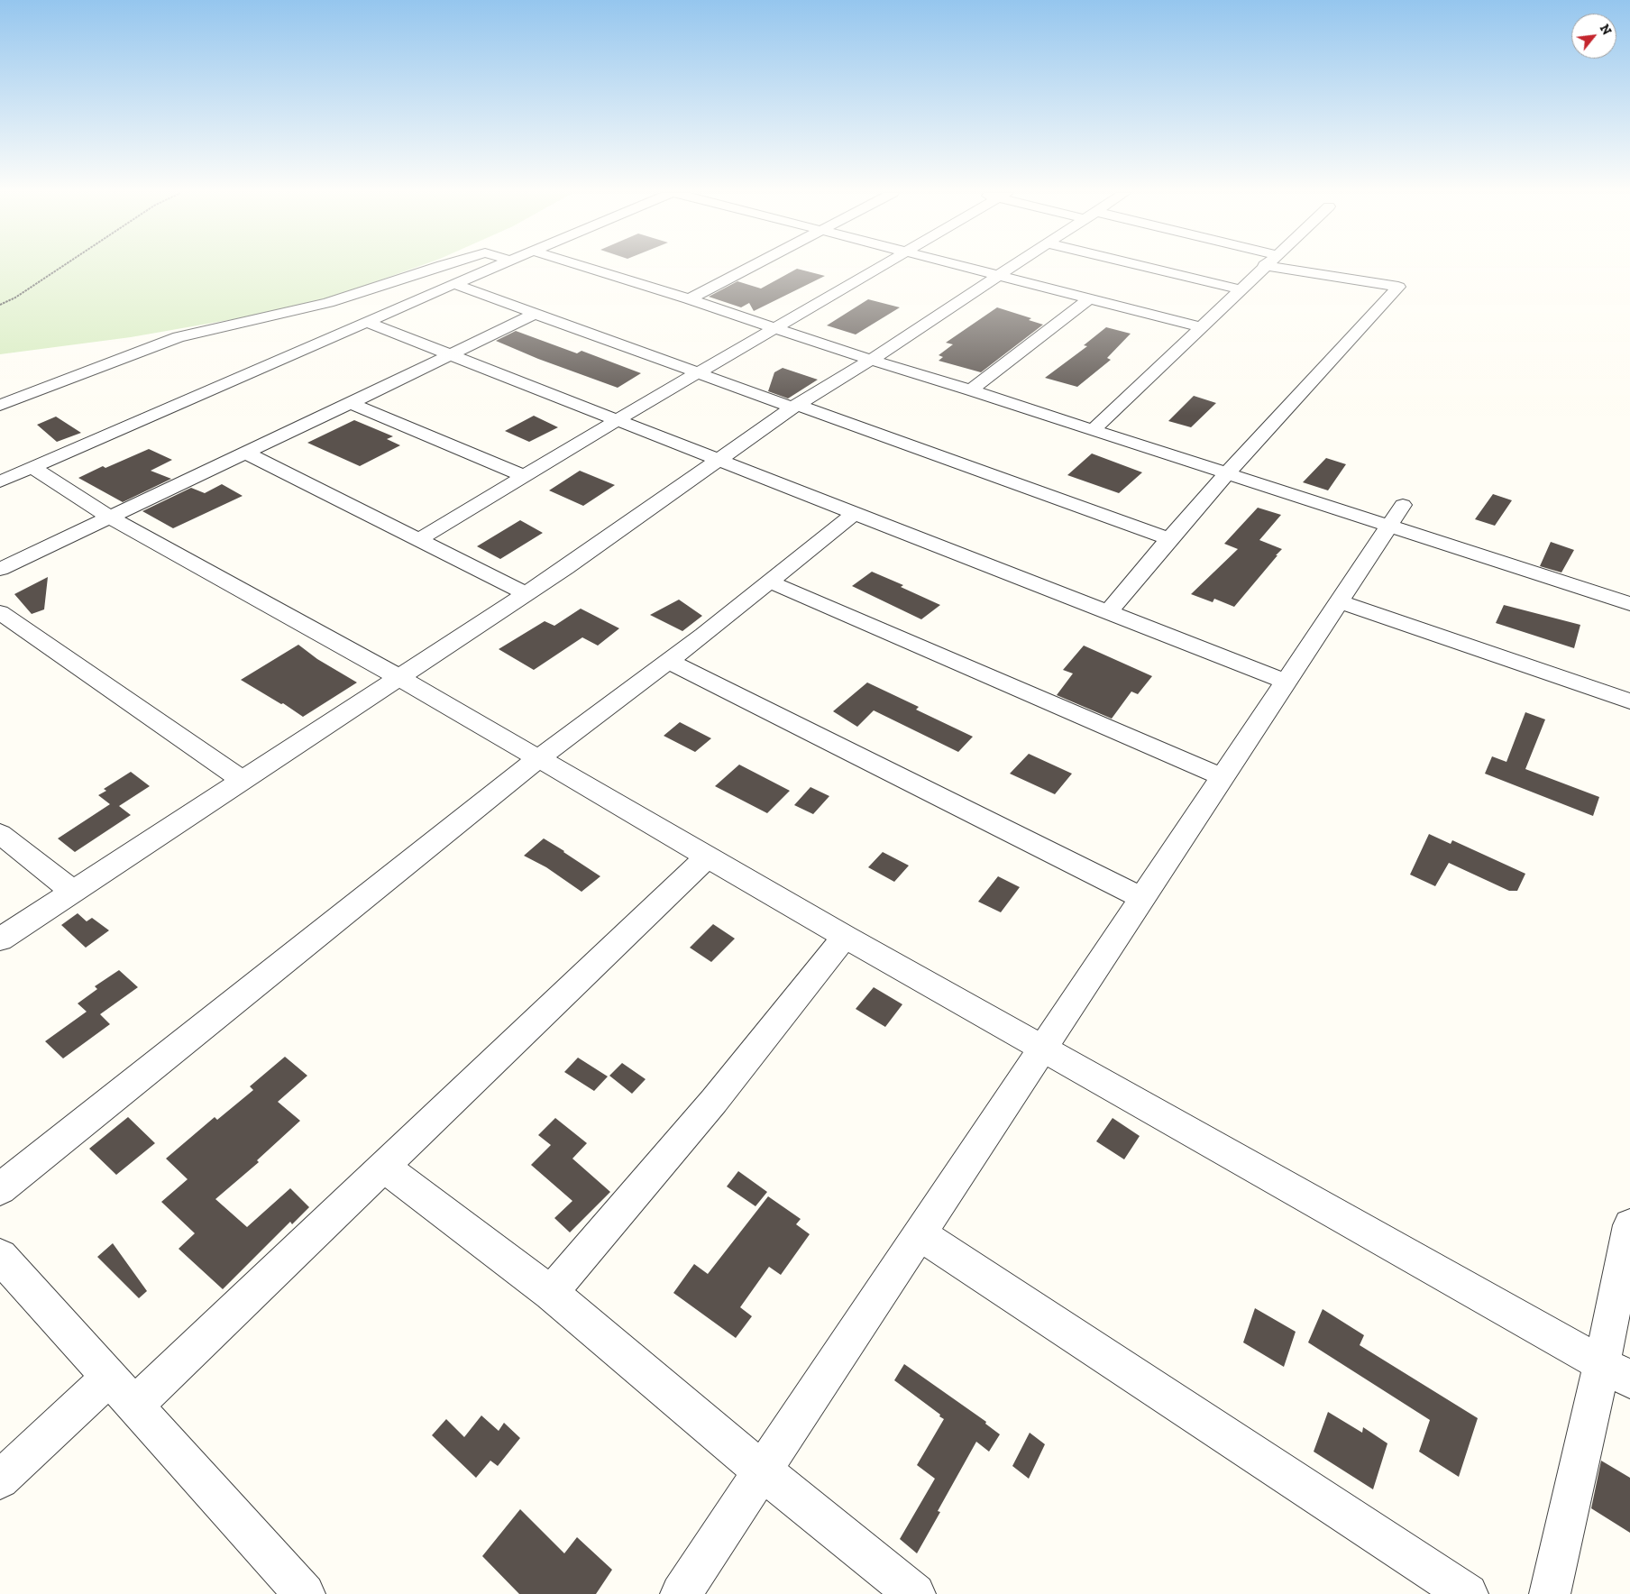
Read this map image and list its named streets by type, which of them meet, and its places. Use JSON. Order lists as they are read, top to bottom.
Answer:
{
  "north": "top right"
}
